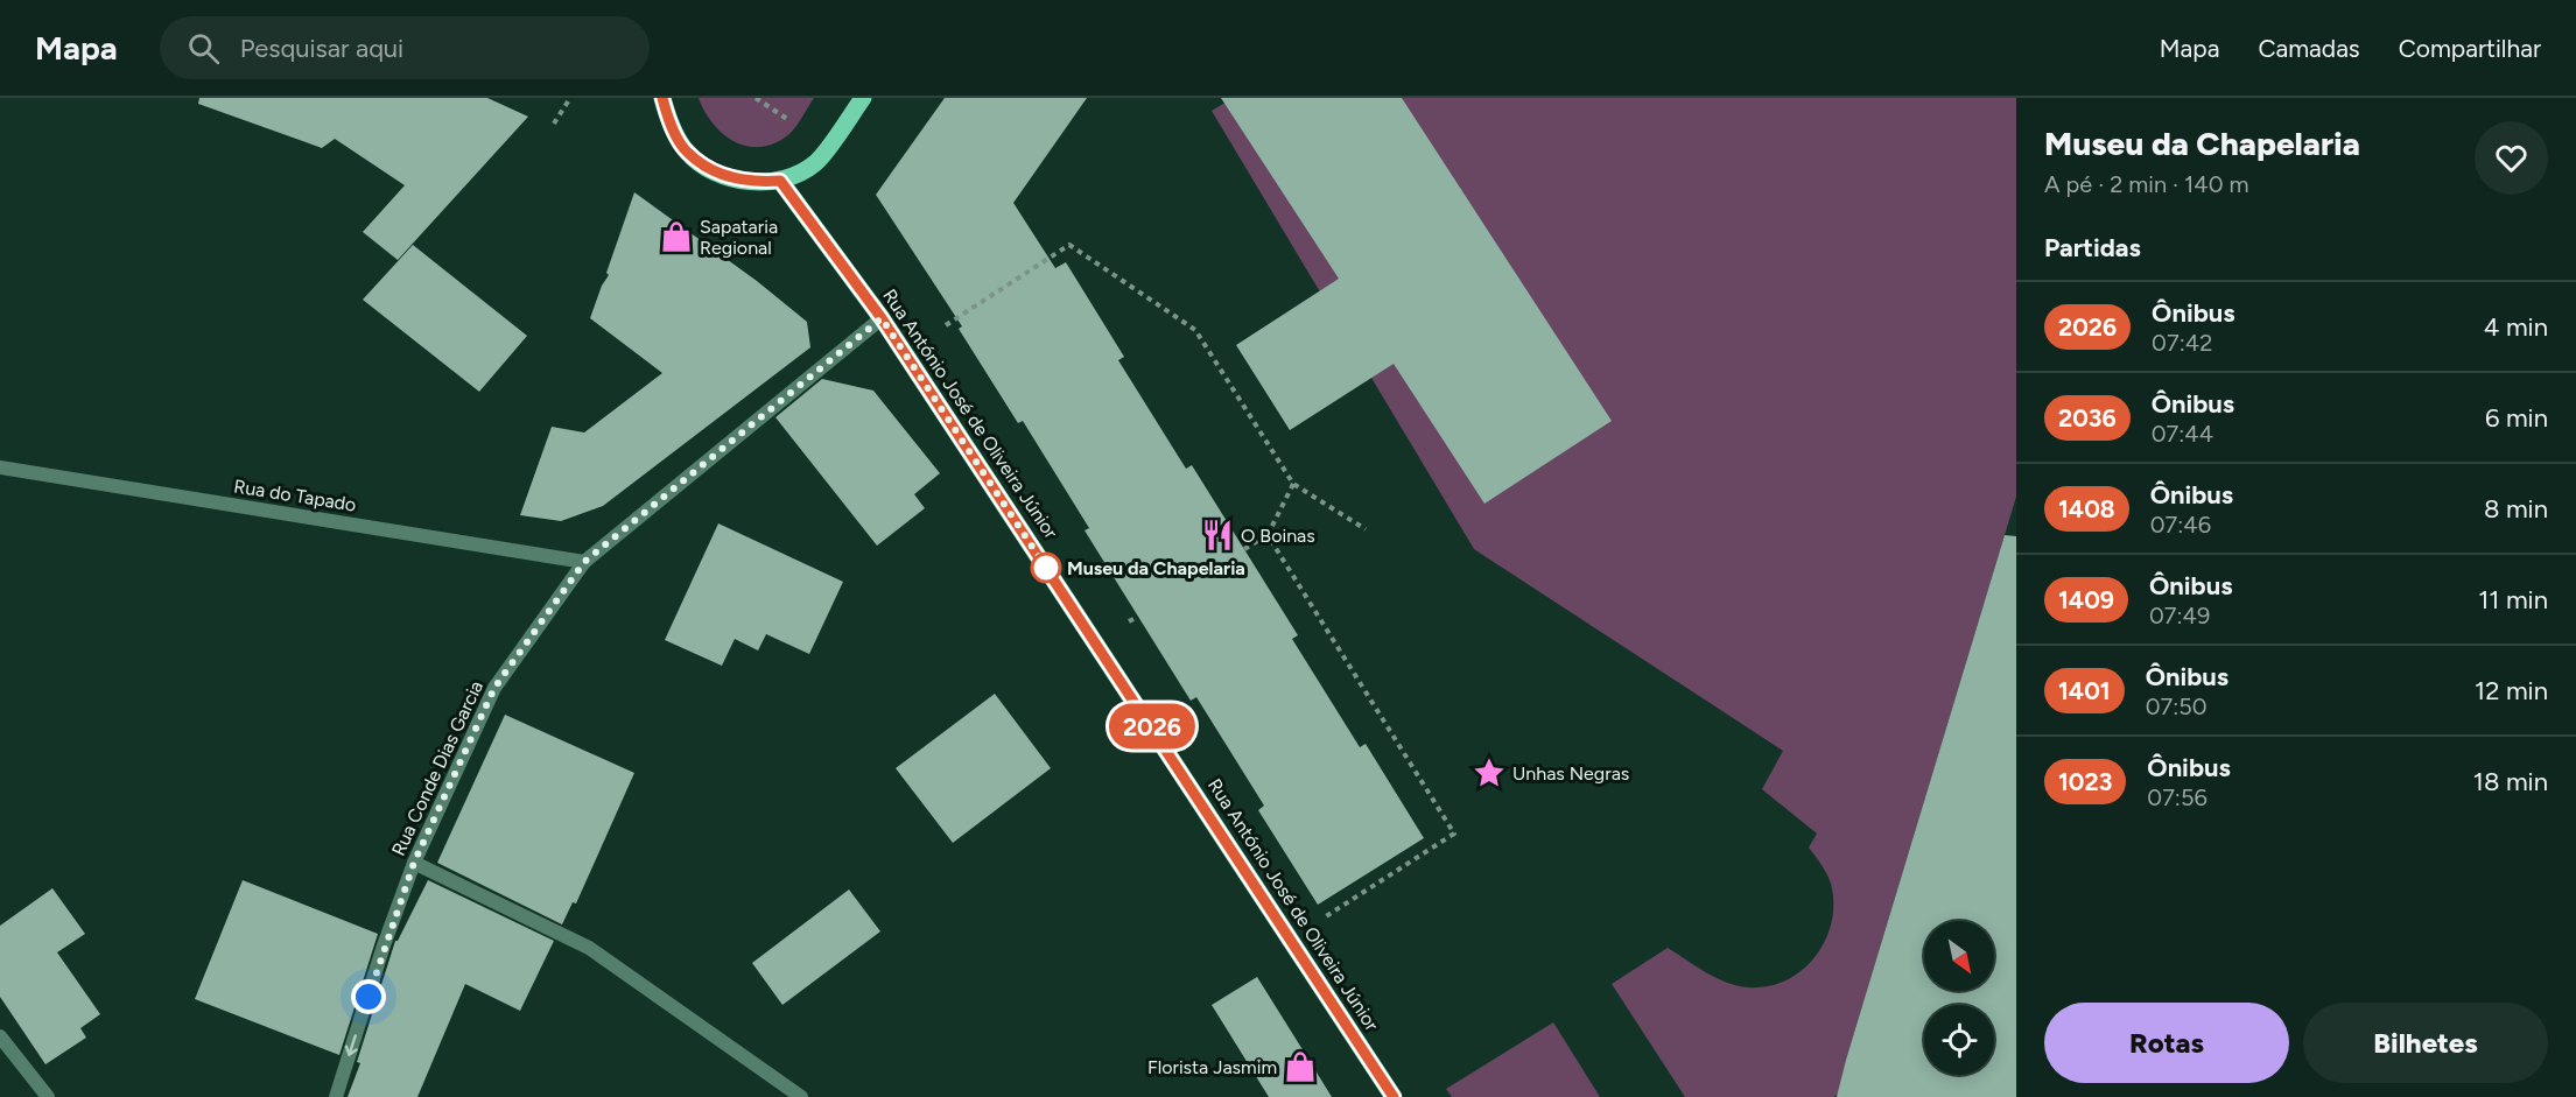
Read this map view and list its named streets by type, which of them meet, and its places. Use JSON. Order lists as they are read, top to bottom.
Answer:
{
  "streets": {
    "main road": ["Rua António José de Oliveira Júnior"],
    "street": ["Rua do Tapado", "Rua Conde Dias Garcia"]
  },
  "crossings": [
    ["Rua António José de Oliveira Júnior", "Rua Conde Dias Garcia"],
    ["Rua do Tapado", "Rua Conde Dias Garcia"]
  ],
  "places": {
    "shop": ["Sapataria Regional", "Florista Jasmim"],
    "restaurant": ["O Boinas"],
    "other": ["Museu da Chapelaria"],
    "place": ["Unhas Negras"]
  },
  "lines": ["bus line 2026"],
  "north": "bottom right",
  "page": {
    "header": "Mapa",
    "search": "Pesquisar aqui",
    "nav": ["Mapa", "Camadas", "Compartilhar"],
    "on_map": "2026",
    "heading": [
      ["Museu da Chapelaria", "A pé · 2 min · 140 m"],
      "Partidas"
    ],
    "list": [
      {
        "mark": "2026",
        "name": "Ônibus",
        "note": "07:42",
        "value": "4 min"
      },
      {
        "mark": "2036",
        "name": "Ônibus",
        "note": "07:44",
        "value": "6 min"
      },
      {
        "mark": "1408",
        "name": "Ônibus",
        "note": "07:46",
        "value": "8 min"
      },
      {
        "mark": "1409",
        "name": "Ônibus",
        "note": "07:49",
        "value": "11 min"
      },
      {
        "mark": "1401",
        "name": "Ônibus",
        "note": "07:50",
        "value": "12 min"
      },
      {
        "mark": "1023",
        "name": "Ônibus",
        "note": "07:56",
        "value": "18 min"
      }
    ],
    "buttons": ["Rotas", "Bilhetes"]
  }
}
